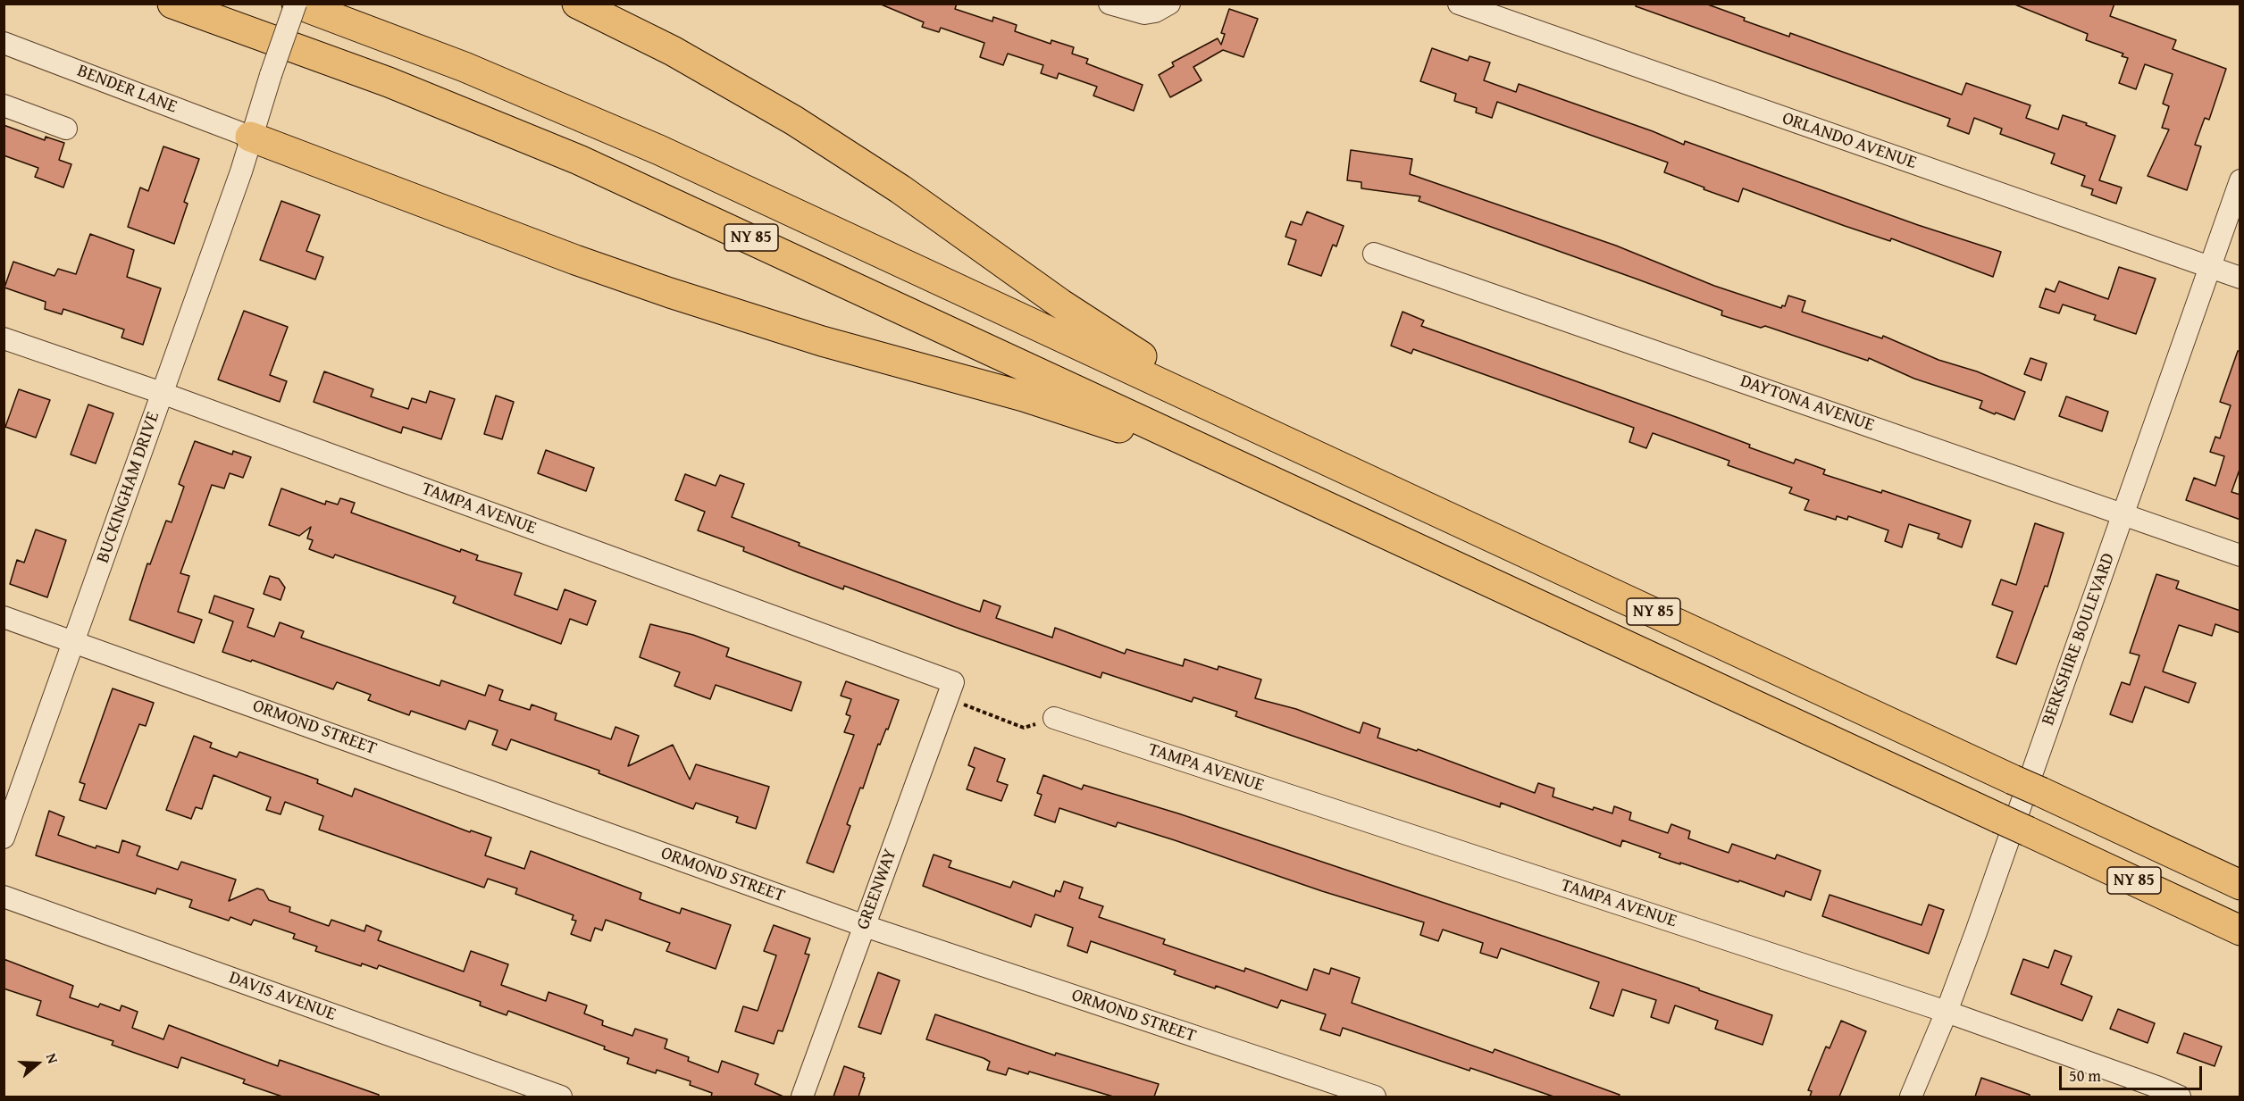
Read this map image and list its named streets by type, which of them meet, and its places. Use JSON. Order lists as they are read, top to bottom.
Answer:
{
  "streets": {
    "highway": ["NY 85"],
    "street": [
      "BENDER LANE",
      "ORLANDO AVENUE",
      "DAYTONA AVENUE",
      "BUCKINGHAM DRIVE",
      "TAMPA AVENUE",
      "BERKSHIRE BOULEVARD",
      "ORMOND STREET",
      "GREENWAY",
      "DAVIS AVENUE"
    ]
  },
  "crossings": [
    ["BENDER LANE", "BUCKINGHAM DRIVE"],
    ["ORLANDO AVENUE", "BERKSHIRE BOULEVARD"],
    ["NY 85", "BUCKINGHAM DRIVE"],
    ["DAYTONA AVENUE", "BERKSHIRE BOULEVARD"],
    ["BUCKINGHAM DRIVE", "TAMPA AVENUE"],
    ["BUCKINGHAM DRIVE", "ORMOND STREET"],
    ["TAMPA AVENUE", "BERKSHIRE BOULEVARD"],
    ["TAMPA AVENUE", "GREENWAY"],
    ["ORMOND STREET", "GREENWAY"]
  ],
  "scale_bar": "50 m",
  "north": "right"
}
